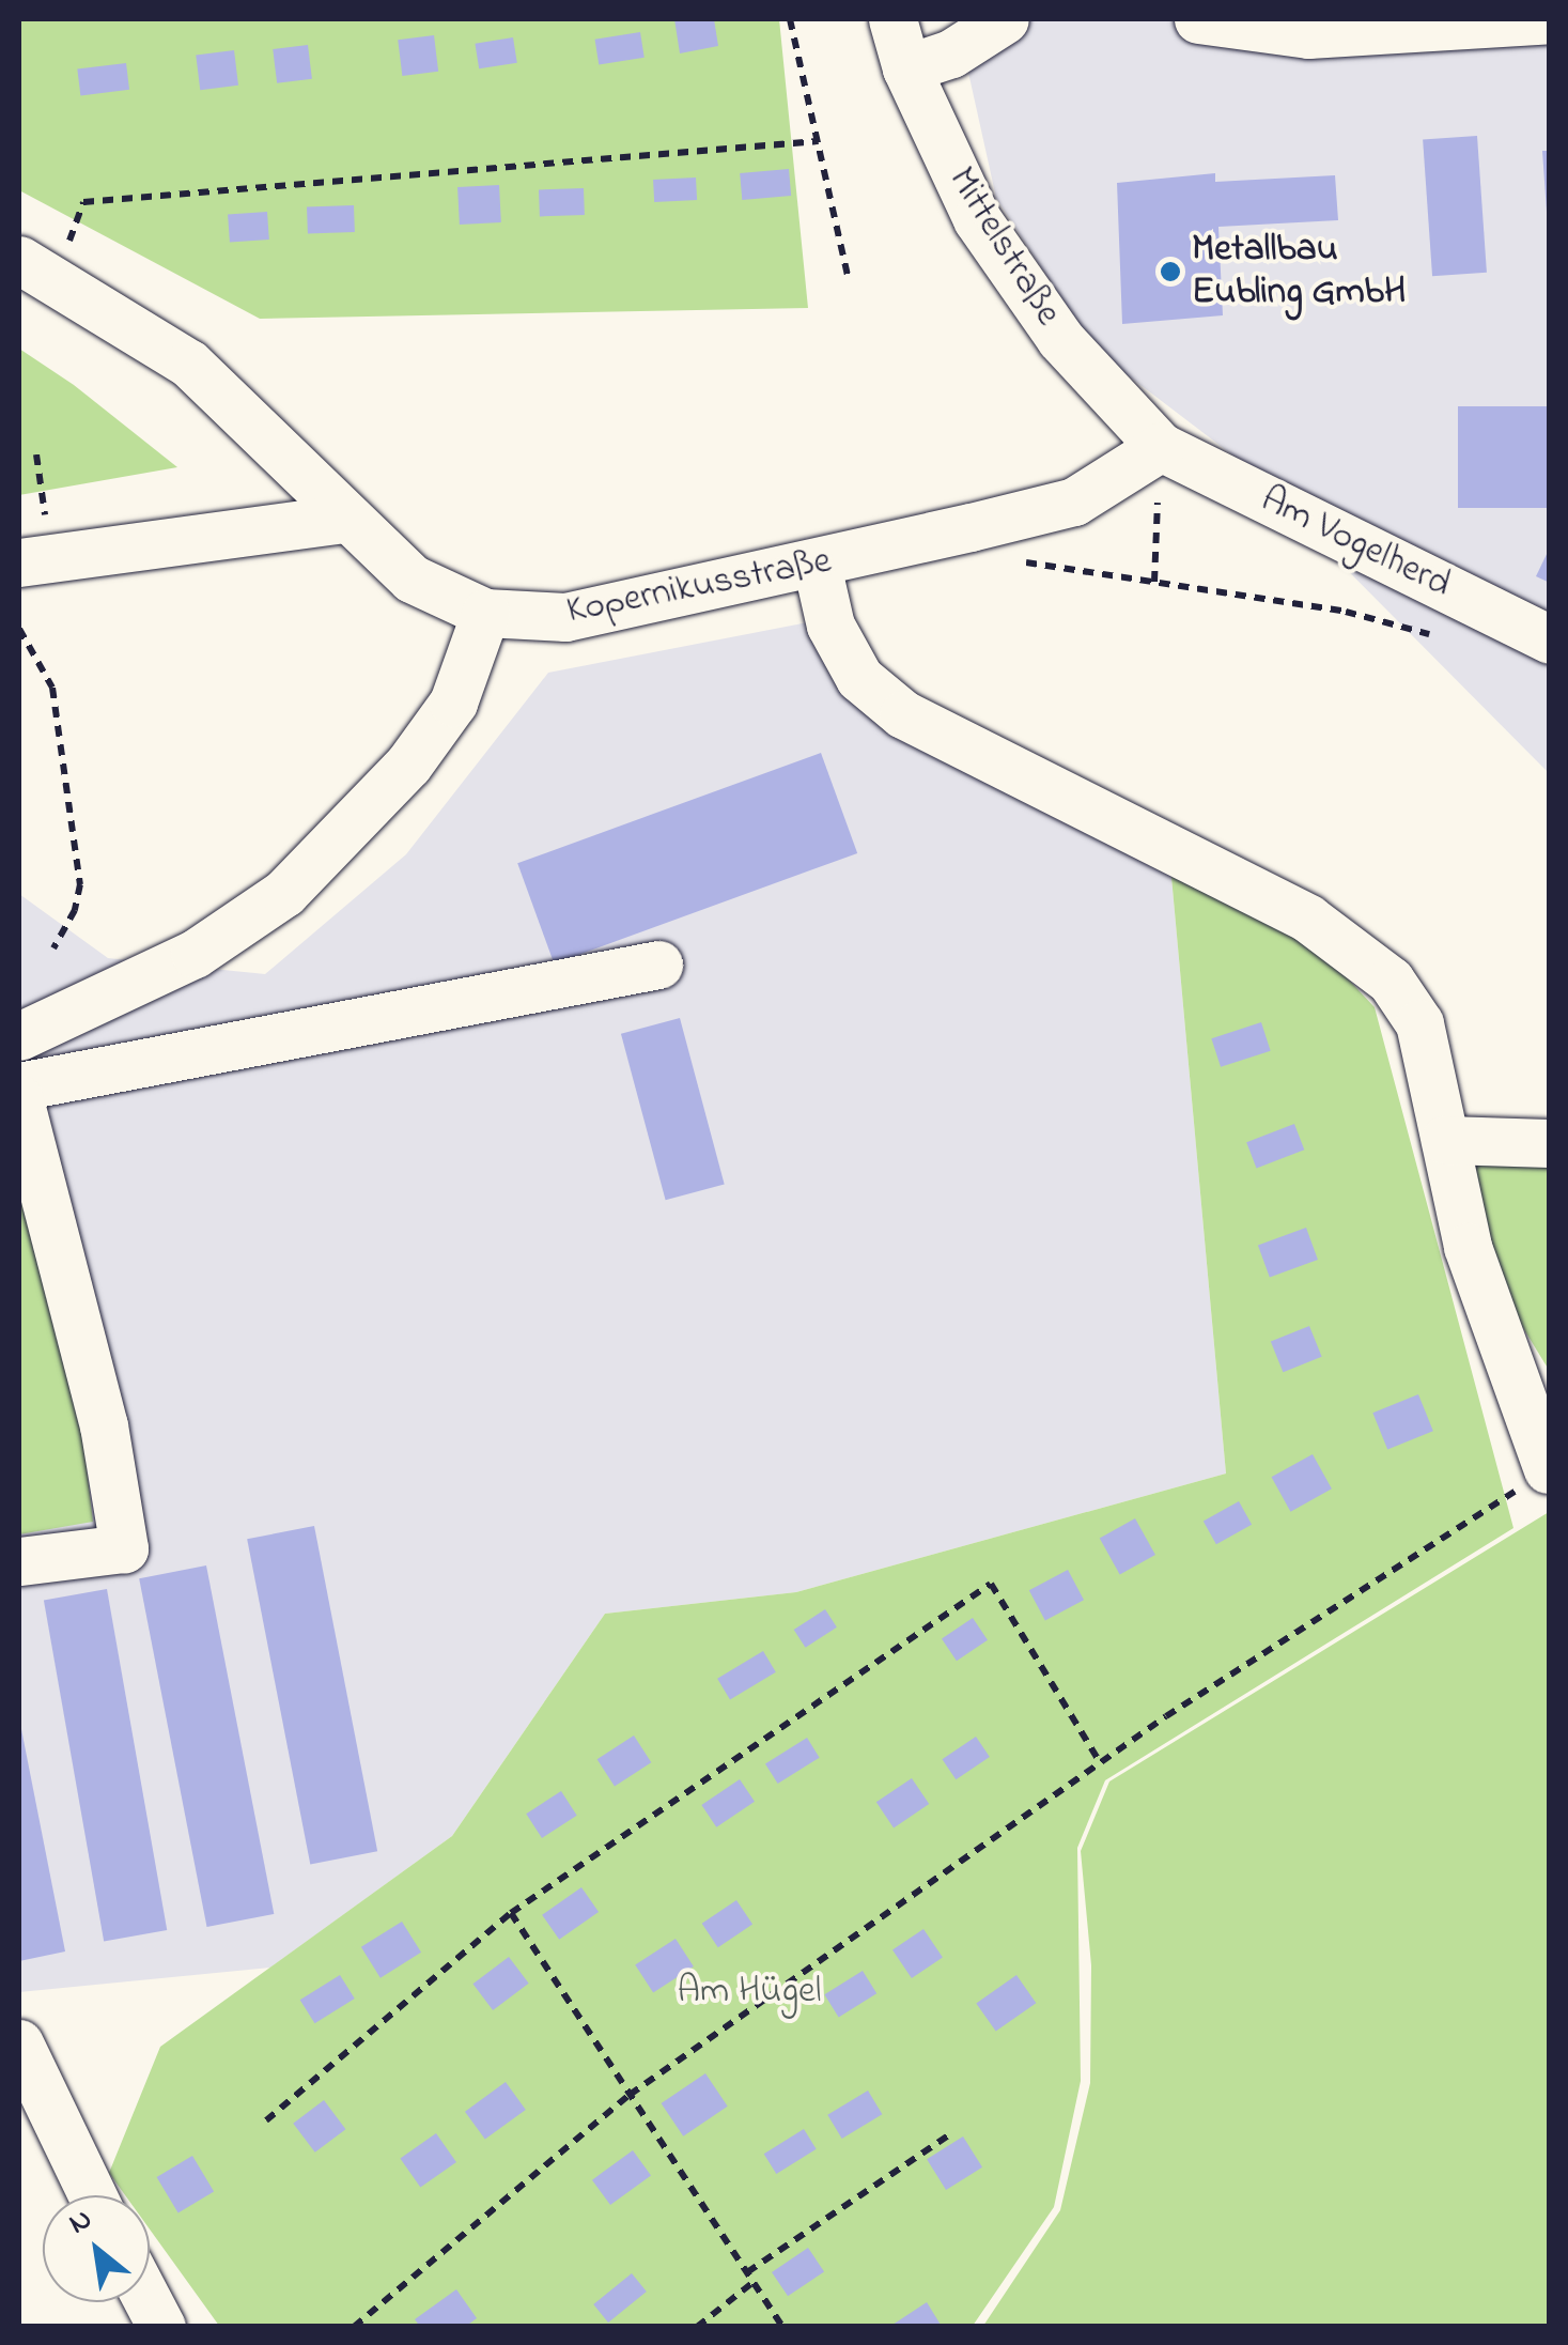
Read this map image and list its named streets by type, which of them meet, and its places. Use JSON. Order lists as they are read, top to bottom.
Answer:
{
  "streets": {
    "street": ["Mittelstraße", "Am Vogelherd", "Kopernikusstraße"]
  },
  "crossings": [
    ["Mittelstraße", "Am Vogelherd"],
    ["Mittelstraße", "Kopernikusstraße"],
    ["Am Vogelherd", "Kopernikusstraße"]
  ],
  "parks": ["Am Hügel"],
  "places": ["Metallbau Eubling GmbH"],
  "north": "top left"
}
